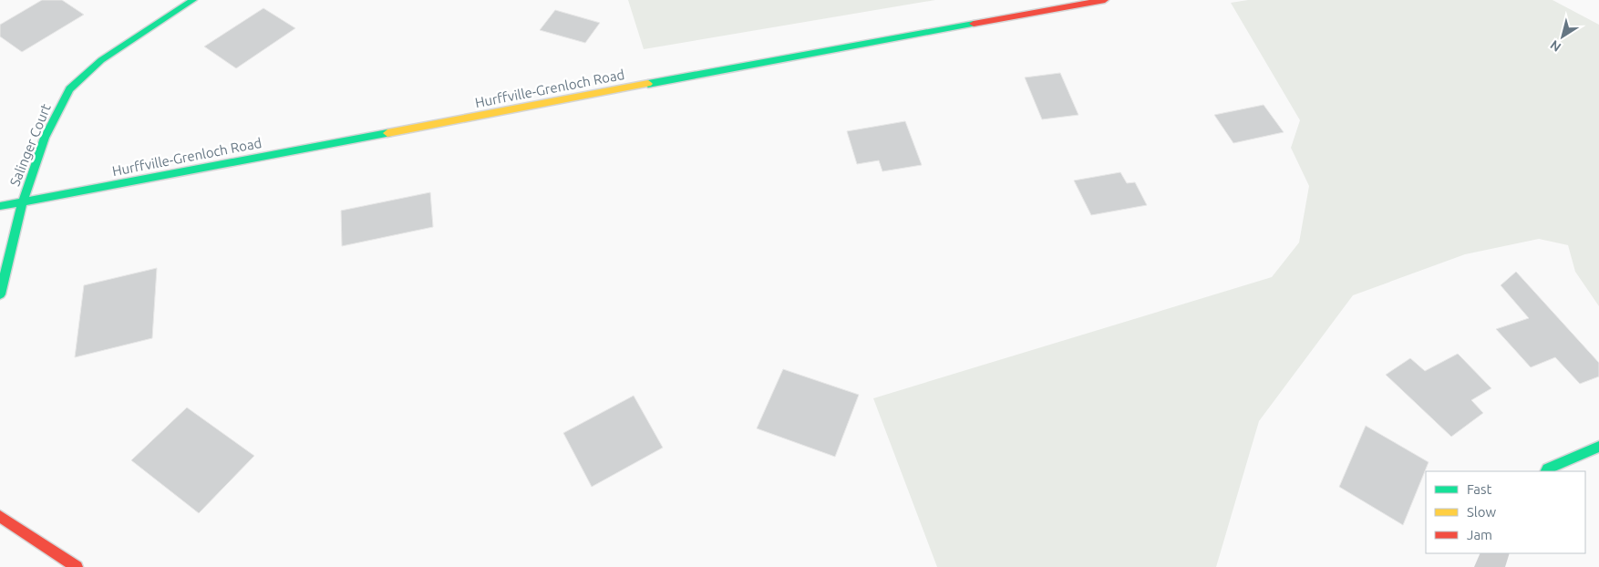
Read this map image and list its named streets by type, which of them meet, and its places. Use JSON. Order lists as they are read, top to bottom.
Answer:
{
  "streets": {
    "main road": ["Hurffville-Grenloch Road", "Salinger Court"]
  },
  "crossings": [
    ["Hurffville-Grenloch Road", "Salinger Court"]
  ],
  "legend": ["Fast", "Slow", "Jam"],
  "north": "bottom left"
}
